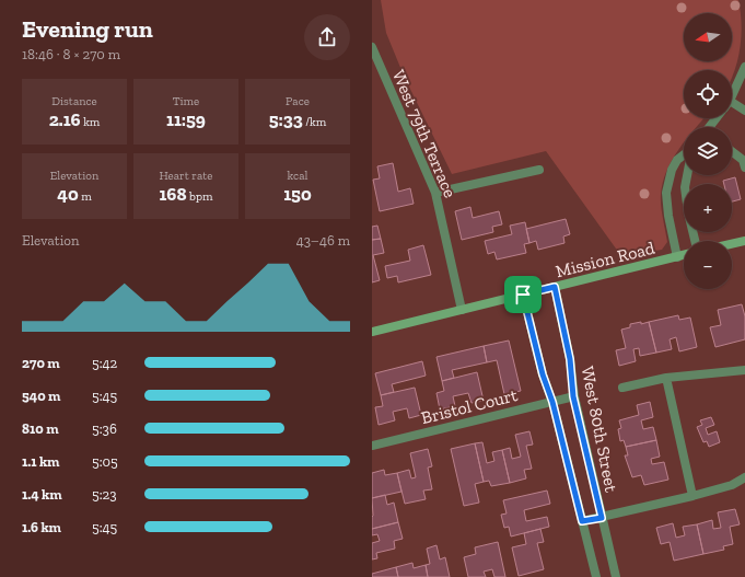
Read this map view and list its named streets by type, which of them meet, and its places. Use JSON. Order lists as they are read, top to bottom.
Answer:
{
  "streets": {
    "main road": ["Mission Road"],
    "street": ["West 79th Terrace", "Bristol Court", "West 80th Street"]
  },
  "crossings": [
    ["West 79th Terrace", "Mission Road"],
    ["Mission Road", "West 80th Street"],
    ["Bristol Court", "West 80th Street"]
  ],
  "north": "left",
  "page": {
    "heading": ["Evening run", "18:46 · 8 × 270 m"],
    "map_buttons": ["+", "−"],
    "stats": [
      ["Distance", "2.16 km"],
      ["Time", "11:59"],
      ["Pace", "5:33 /km"],
      ["Elevation", "40 m"],
      ["Heart rate", "168 bpm"],
      ["kcal", "150"]
    ],
    "chart": ["Elevation", "43–46 m"],
    "list": [
      {
        "name": "270 m",
        "note": "5:42"
      },
      {
        "name": "540 m",
        "note": "5:45"
      },
      {
        "name": "810 m",
        "note": "5:36"
      },
      {
        "name": "1.1 km",
        "note": "5:05"
      },
      {
        "name": "1.4 km",
        "note": "5:23"
      },
      {
        "name": "1.6 km",
        "note": "5:45"
      }
    ]
  }
}
